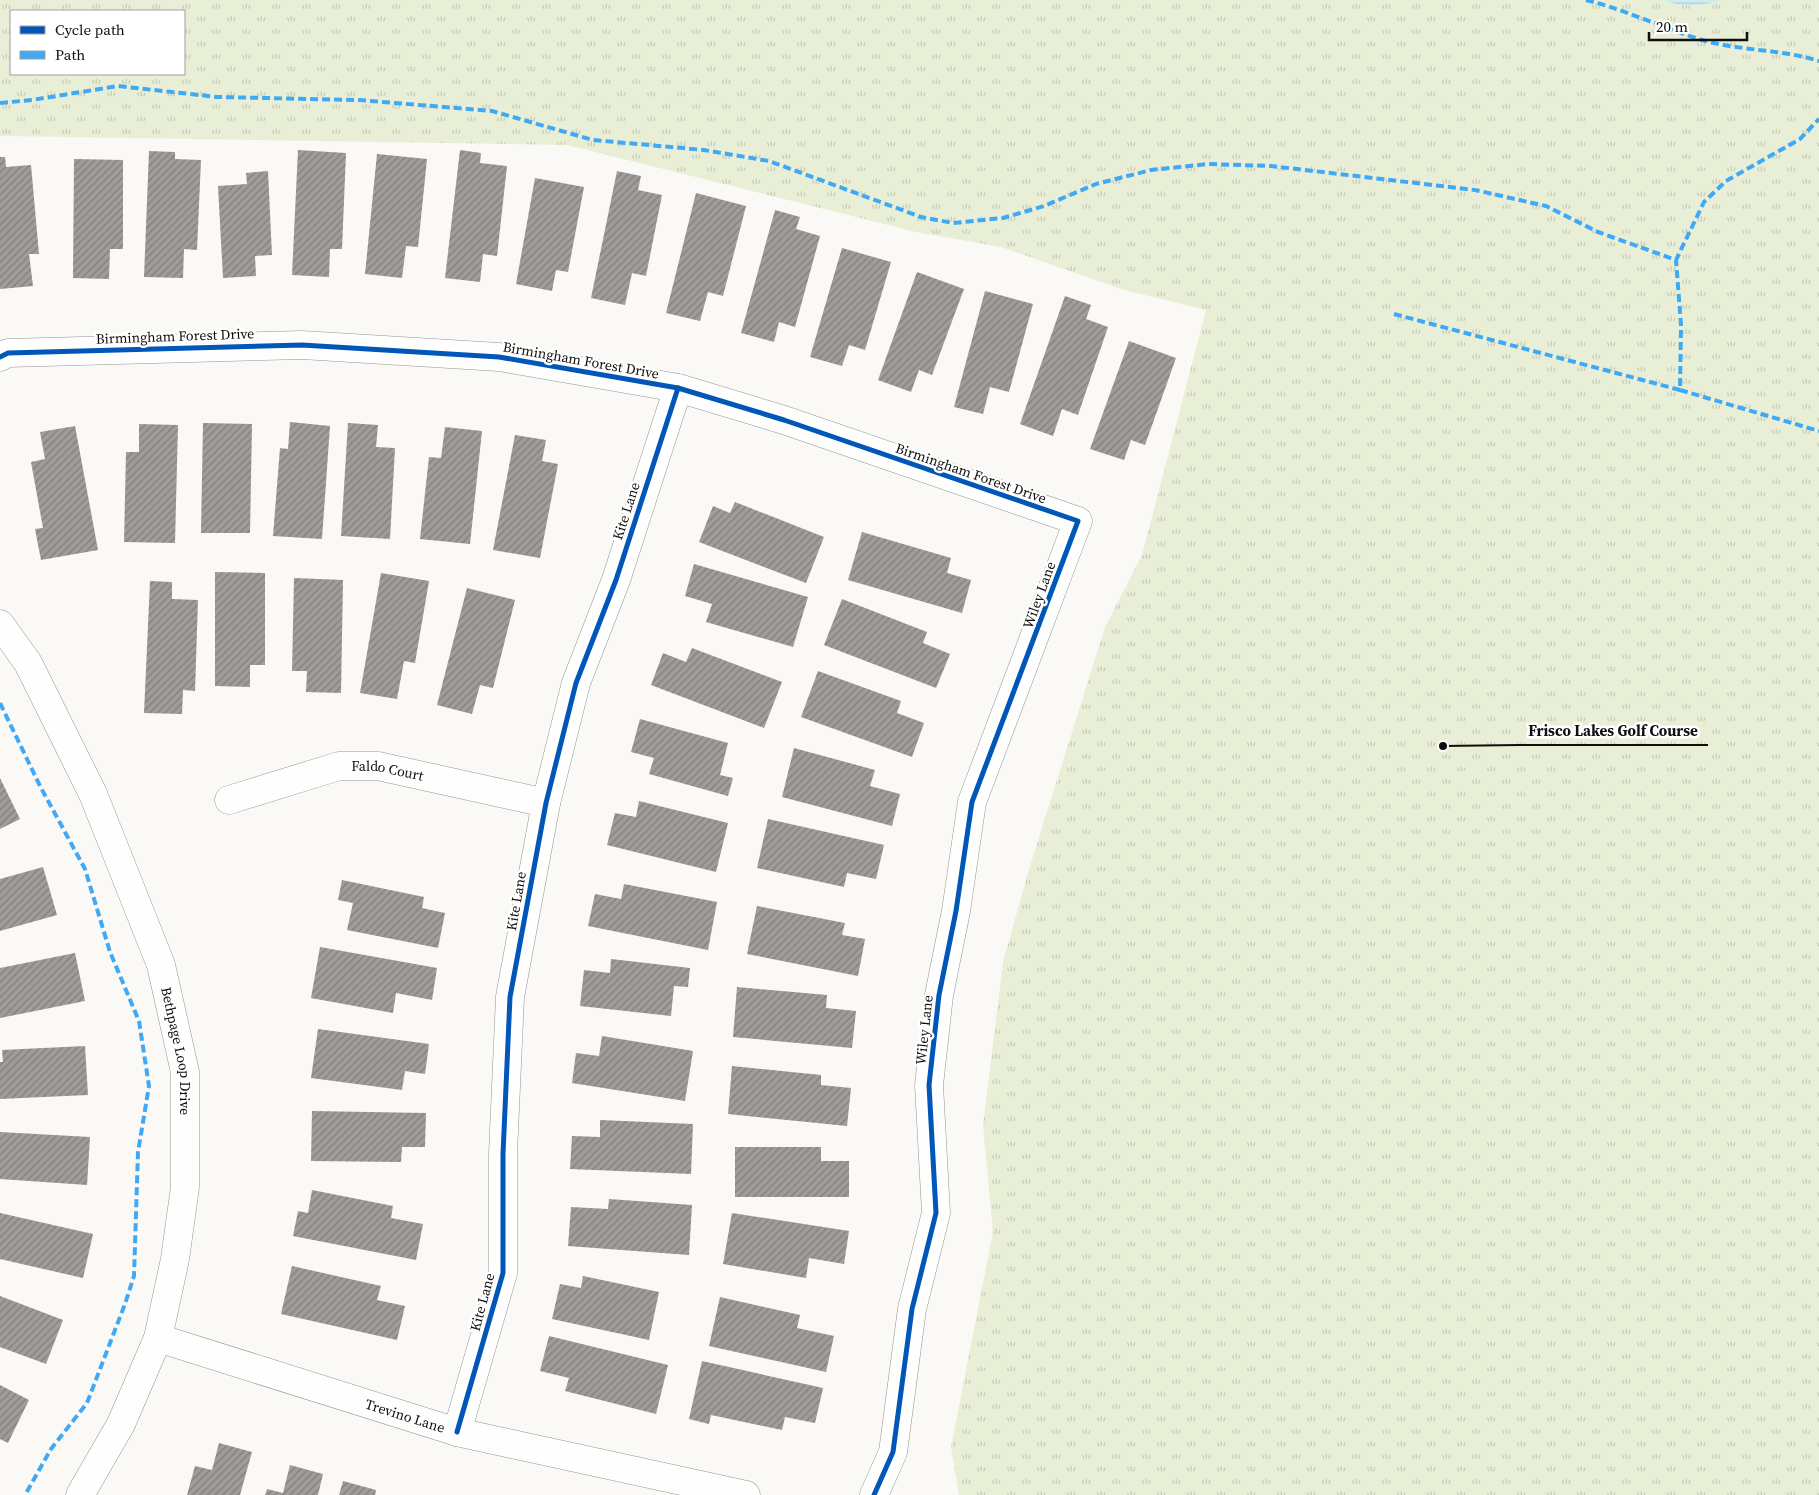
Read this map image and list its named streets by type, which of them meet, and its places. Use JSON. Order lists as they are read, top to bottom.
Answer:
{
  "streets": {
    "street": [
      "Birmingham Forest Drive",
      "Kite Lane",
      "Wiley Lane",
      "Faldo Court",
      "Bethpage Loop Drive",
      "Trevino Lane"
    ]
  },
  "crossings": [
    ["Birmingham Forest Drive", "Kite Lane"],
    ["Birmingham Forest Drive", "Wiley Lane"],
    ["Kite Lane", "Faldo Court"],
    ["Kite Lane", "Trevino Lane"],
    ["Bethpage Loop Drive", "Trevino Lane"]
  ],
  "places": ["Frisco Lakes Golf Course"],
  "legend": ["Cycle path", "Path"],
  "scale_bar": "20 m"
}
